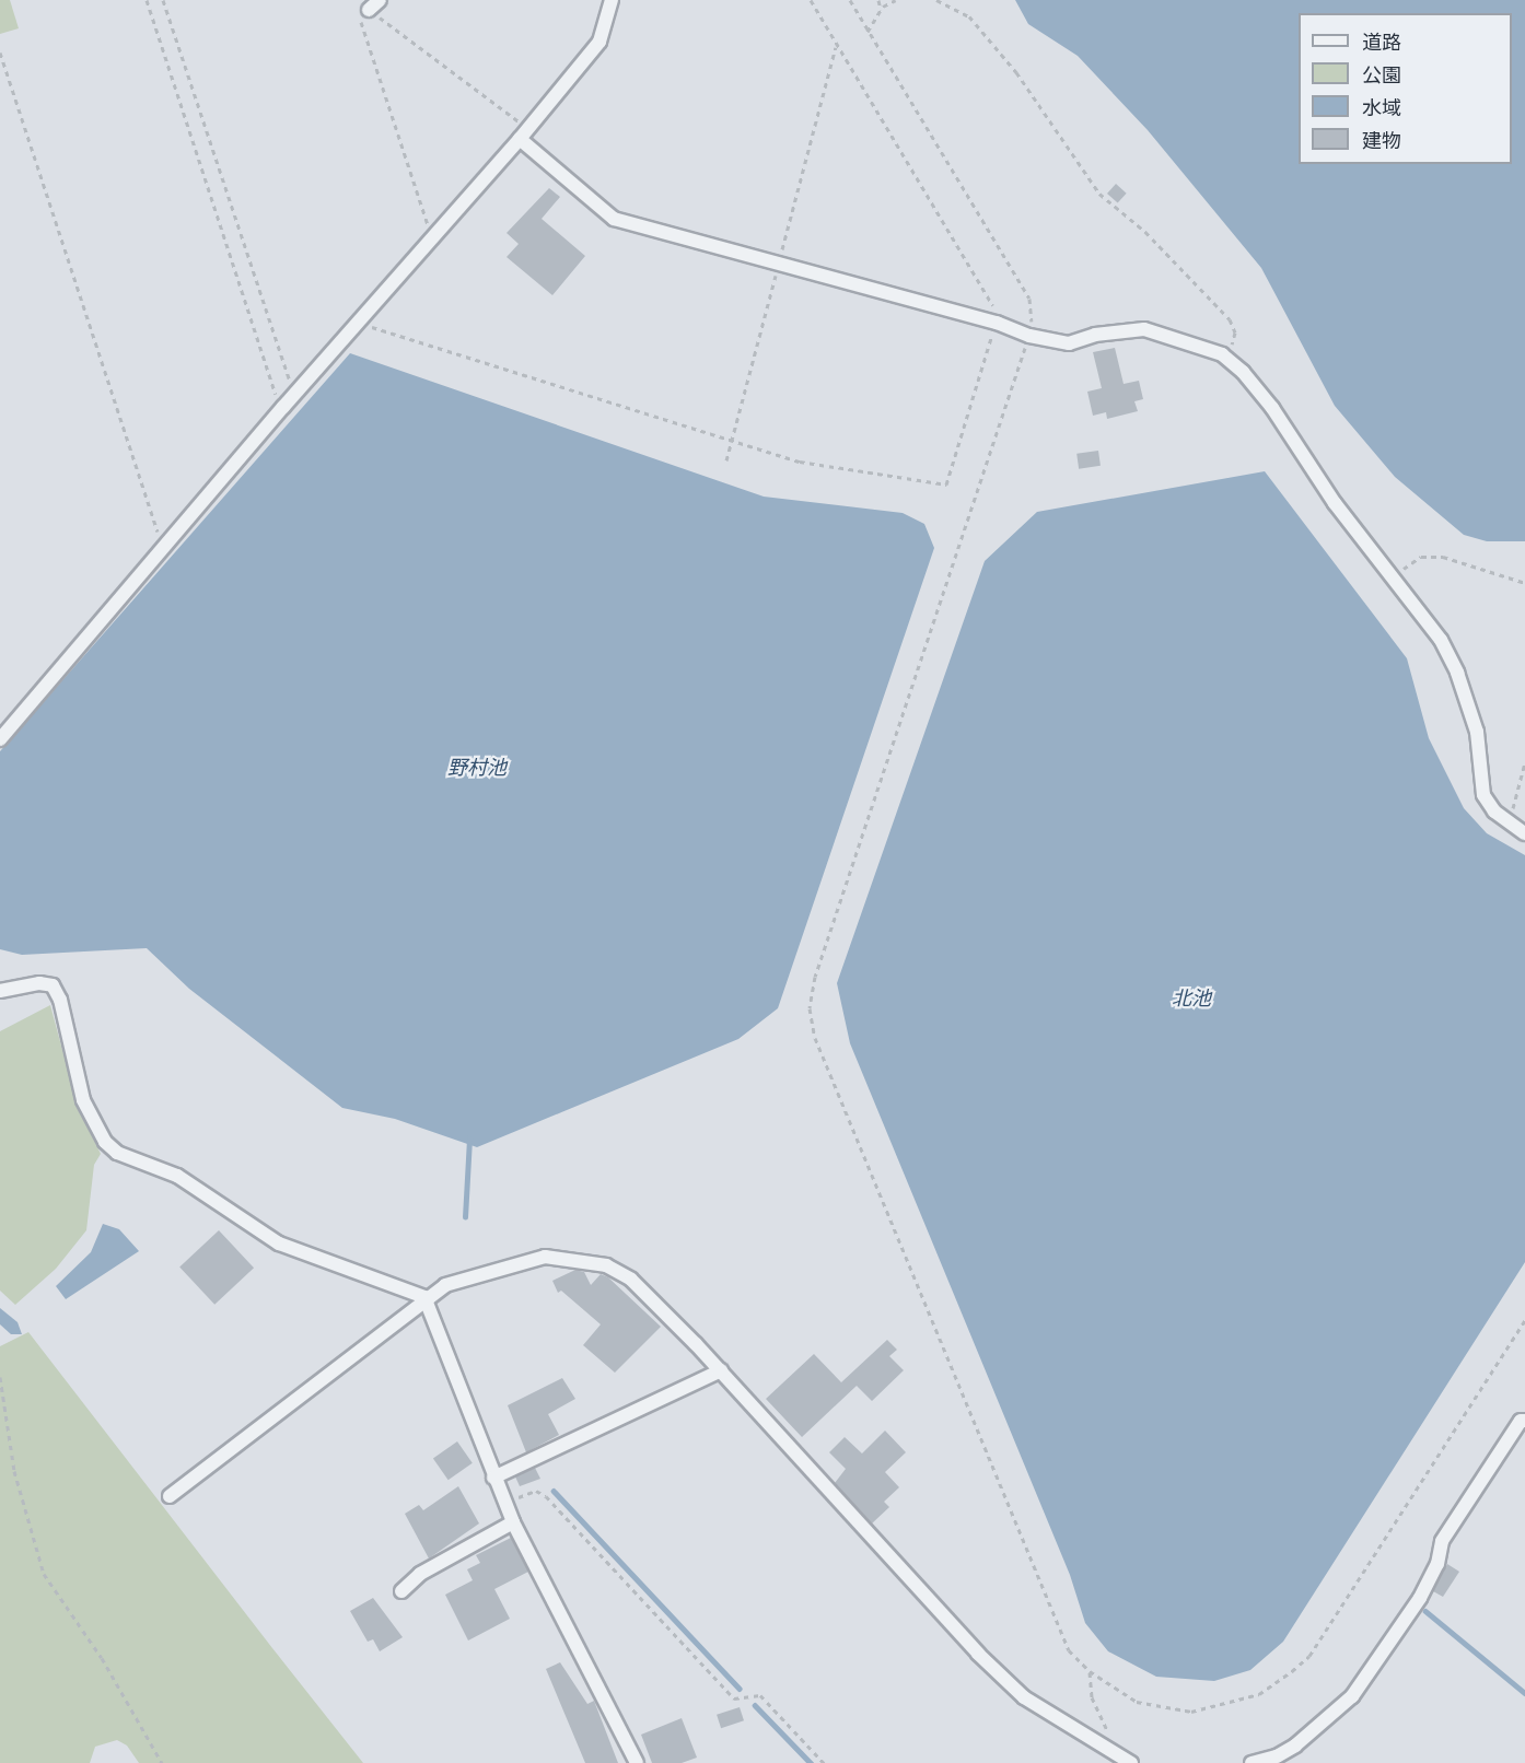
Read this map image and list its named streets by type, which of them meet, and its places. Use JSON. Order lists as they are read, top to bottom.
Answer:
{
  "water": ["野村池", "北池"],
  "legend": [
    "道路",
    "公園",
    "水域",
    "建物"
  ]
}
